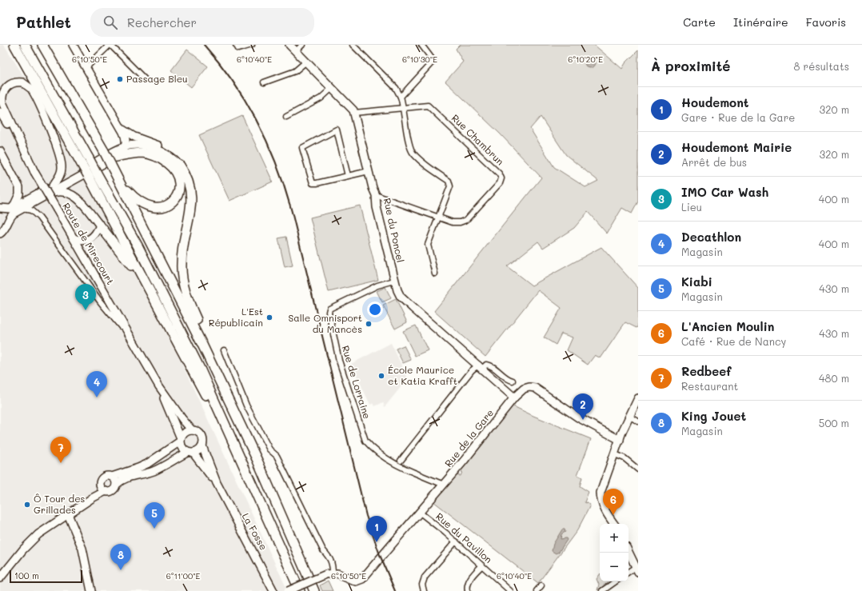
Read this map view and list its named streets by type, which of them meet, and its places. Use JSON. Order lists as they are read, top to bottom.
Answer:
{
  "streets": {
    "street": [
      "Rue Chambrun",
      "Rue du Poncel",
      "Route de Mirecourt",
      "Rue de Lorraine",
      "Rue de la Gare",
      "La Fosse",
      "Rue du Pavillon"
    ]
  },
  "crossings": [
    ["Rue Chambrun", "Rue du Poncel"],
    ["Rue du Poncel", "Rue de Lorraine"],
    ["Rue du Poncel", "Rue de la Gare"],
    ["Route de Mirecourt", "La Fosse"],
    ["Rue de Lorraine", "Rue de la Gare"],
    ["Rue de la Gare", "Rue du Pavillon"]
  ],
  "places": [
    "Passage Bleu",
    "L'Est Républicain",
    "Salle Omnisport du Mancès",
    "École Maurice et Katia Krafft",
    "Ô Tour des Grillades"
  ],
  "scale_bar": "100 m",
  "page": {
    "header": "Pathlet",
    "search": "Rechercher",
    "nav": ["Carte", "Itinéraire", "Favoris"],
    "heading": ["À proximité", "8 résultats"],
    "list": [
      {
        "mark": "1",
        "name": "Houdemont",
        "note": "Gare · Rue de la Gare",
        "value": "320 m"
      },
      {
        "mark": "2",
        "name": "Houdemont Mairie",
        "note": "Arrêt de bus",
        "value": "320 m"
      },
      {
        "mark": "3",
        "name": "IMO Car Wash",
        "note": "Lieu",
        "value": "400 m"
      },
      {
        "mark": "4",
        "name": "Decathlon",
        "note": "Magasin",
        "value": "400 m"
      },
      {
        "mark": "5",
        "name": "Kiabi",
        "note": "Magasin",
        "value": "430 m"
      },
      {
        "mark": "6",
        "name": "L'Ancien Moulin",
        "note": "Café · Rue de Nancy",
        "value": "430 m"
      },
      {
        "mark": "7",
        "name": "Redbeef",
        "note": "Restaurant",
        "value": "480 m"
      },
      {
        "mark": "8",
        "name": "King Jouet",
        "note": "Magasin",
        "value": "500 m"
      }
    ],
    "pins": [
      "3",
      "4",
      "2",
      "7",
      "6",
      "5",
      "1",
      "8"
    ],
    "map_buttons": ["+", "−"],
    "scale": "100 m"
  },
  "coordinates": [
    "6°10'30\"E",
    "6°10'20\"E",
    "6°10'50\"E",
    "6°10'40\"E",
    "6°11'00\"E"
  ]
}
